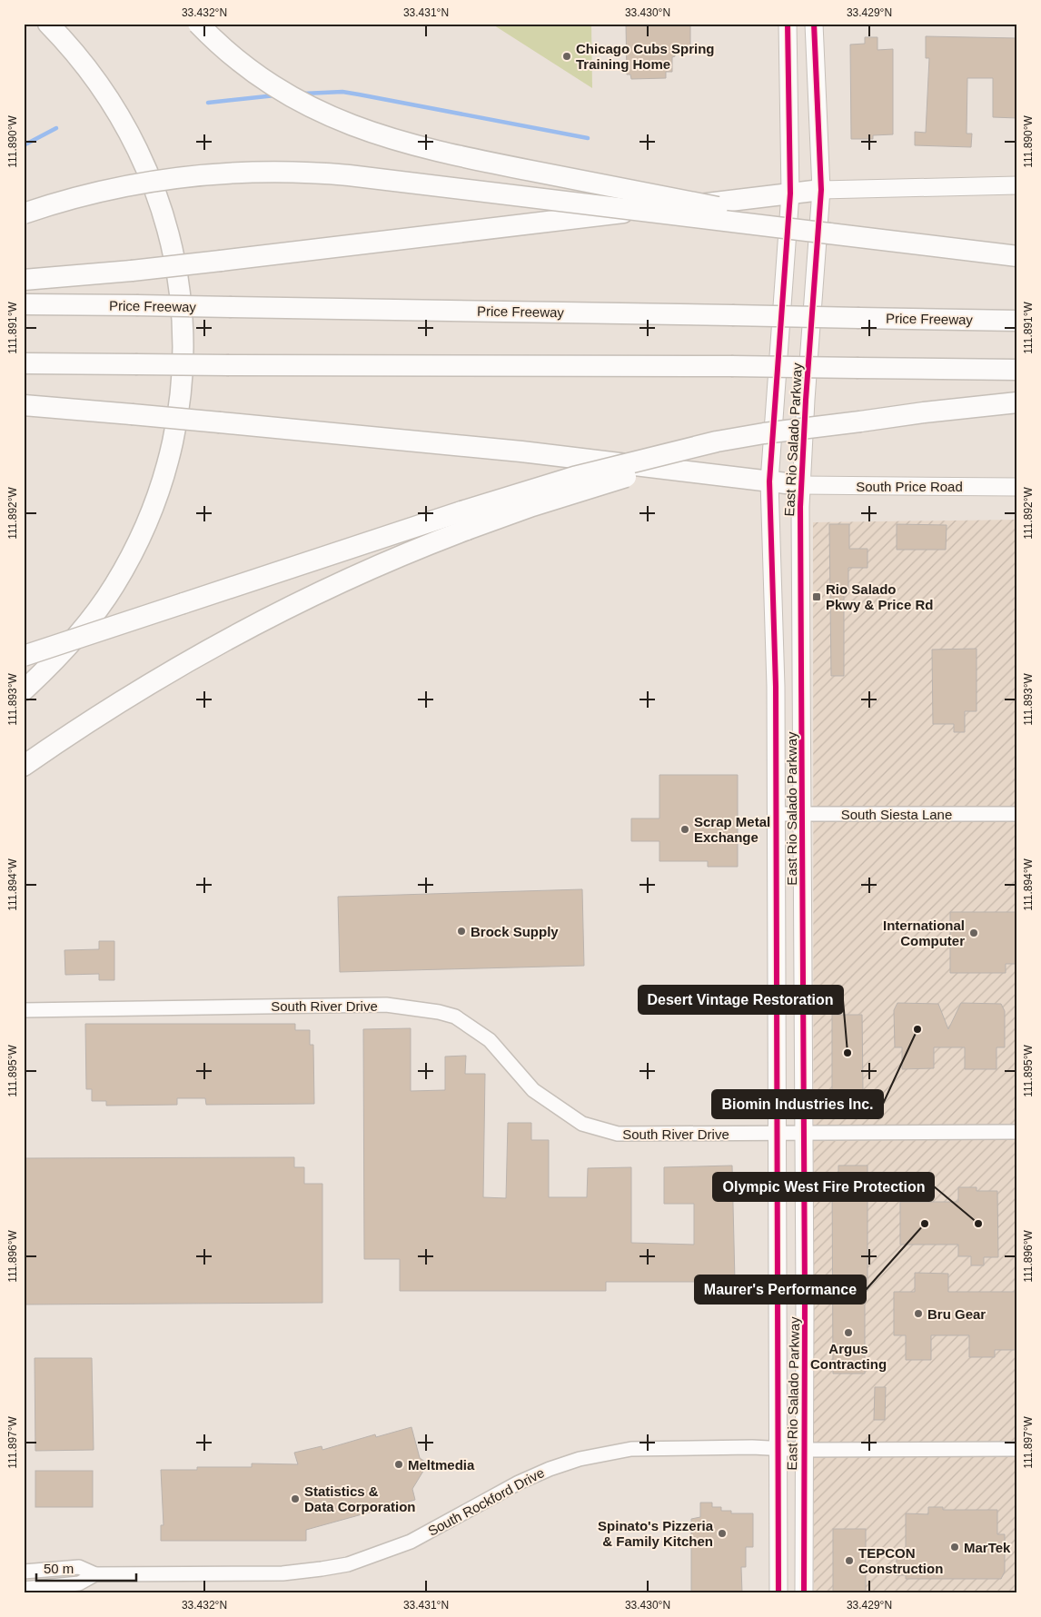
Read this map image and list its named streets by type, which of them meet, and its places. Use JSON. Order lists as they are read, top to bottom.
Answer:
{
  "streets": {
    "highway": ["Price Freeway"],
    "main road": ["East Rio Salado Parkway", "South Price Road"],
    "street": ["South Siesta Lane", "South River Drive", "South Rockford Drive"]
  },
  "crossings": [
    ["East Rio Salado Parkway", "South Price Road"],
    ["East Rio Salado Parkway", "South Siesta Lane"],
    ["East Rio Salado Parkway", "South River Drive"],
    ["East Rio Salado Parkway", "South Rockford Drive"]
  ],
  "places": {
    "other": [
      "Chicago Cubs Spring Training Home",
      "Scrap Metal Exchange",
      "Brock Supply",
      "International Computer",
      "Biomin Industries Inc.",
      "Desert Vintage Restoration",
      "Maurer's Performance",
      "Olympic West Fire Protection",
      "Bru Gear",
      "Argus Contracting",
      "Meltmedia",
      "Statistics & Data Corporation",
      "Spinato's Pizzeria & Family Kitchen",
      "MarTek",
      "TEPCON Construction"
    ],
    "transit": ["Rio Salado Pkwy & Price Rd"]
  },
  "scale_bar": "50 m",
  "coordinates": [
    "33.432°N",
    "33.431°N",
    "33.430°N",
    "33.429°N",
    "111.890°W",
    "111.891°W",
    "111.892°W",
    "111.893°W",
    "111.894°W",
    "111.895°W",
    "111.896°W",
    "111.897°W"
  ]
}
